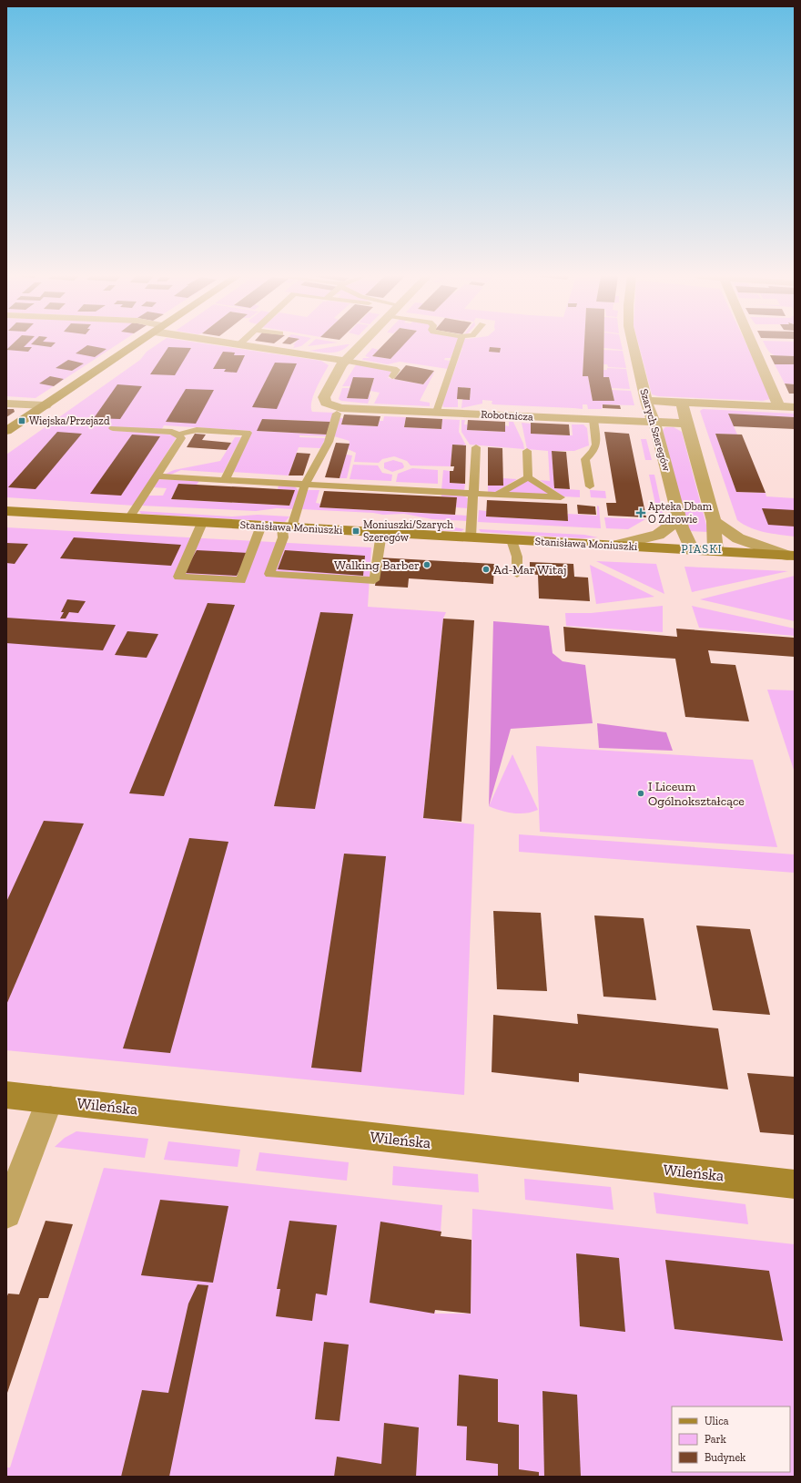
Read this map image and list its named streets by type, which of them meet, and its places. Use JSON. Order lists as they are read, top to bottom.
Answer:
{
  "streets": {
    "street": [
      "Robotnicza",
      "Szarych Szeregów",
      "Stanisława Moniuszki",
      "Wileńska"
    ]
  },
  "crossings": [
    ["Robotnicza", "Szarych Szeregów"],
    ["Szarych Szeregów", "Stanisława Moniuszki"]
  ],
  "districts": ["PIASKI"],
  "places": {
    "transit": ["Wiejska/Przejazd", "Moniuszki/Szarych Szeregów"],
    "health": ["Apteka Dbam O Zdrowie"],
    "other": ["Walking Barber", "Ad-Mar Witaj", "I Liceum Ogólnokształcące"]
  },
  "legend": ["Ulica", "Park", "Budynek"]
}
